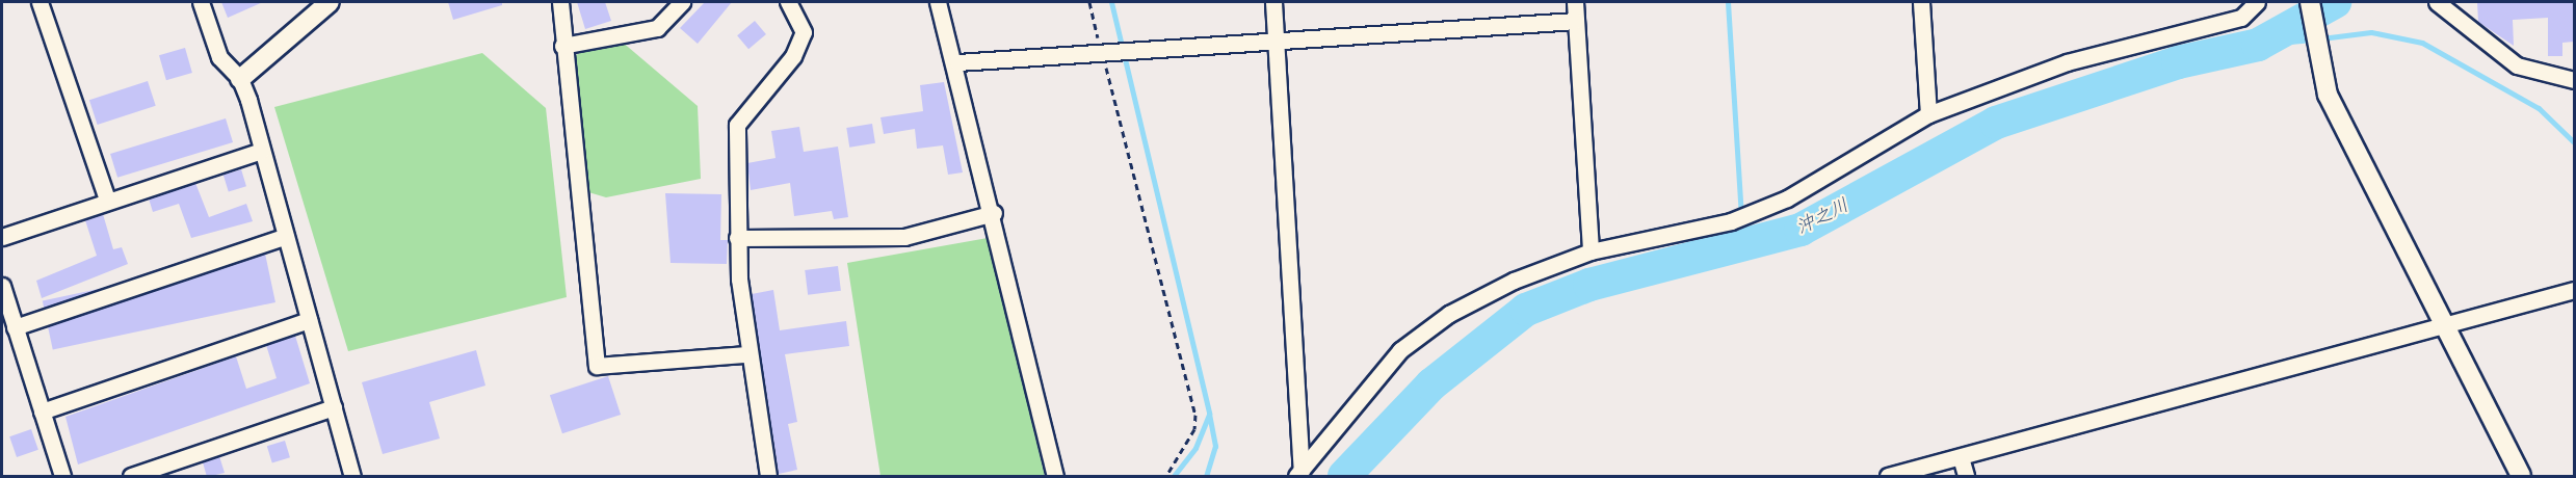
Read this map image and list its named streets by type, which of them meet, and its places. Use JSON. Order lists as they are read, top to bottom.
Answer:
{
  "water": ["沖之川"]
}
